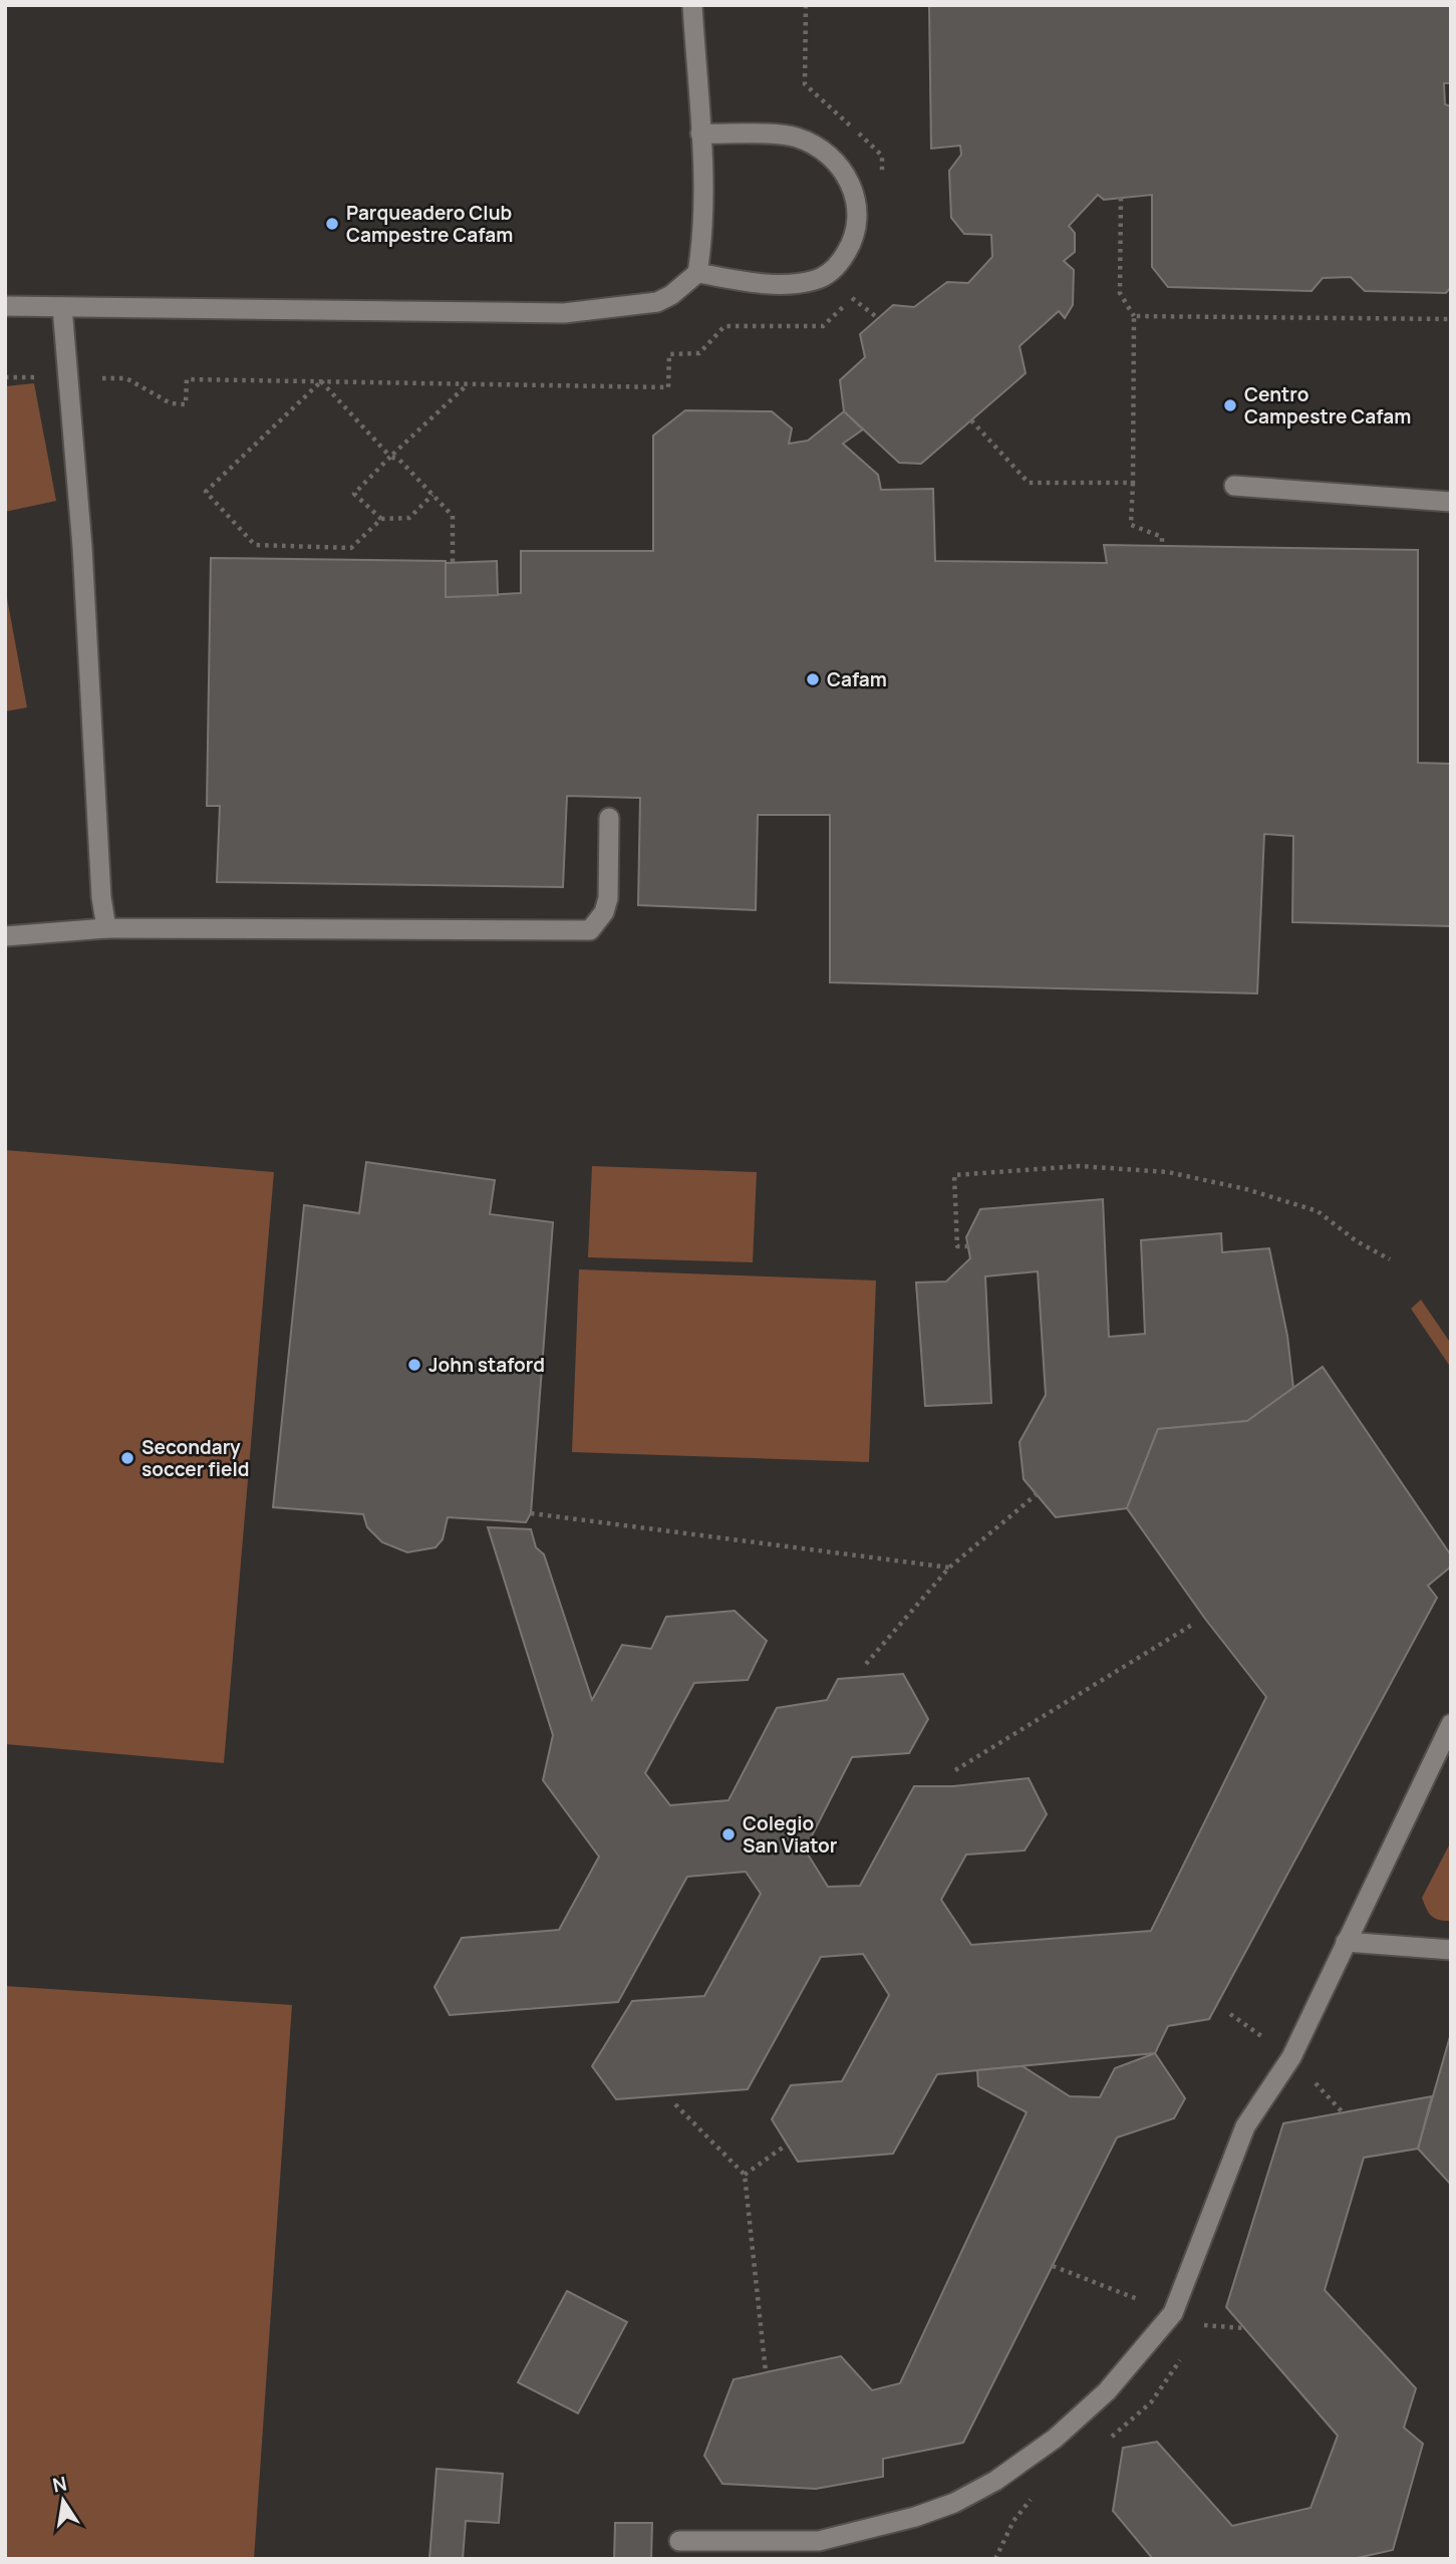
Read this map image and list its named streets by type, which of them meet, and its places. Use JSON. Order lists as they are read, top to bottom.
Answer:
{
  "places": [
    "Parqueadero Club Campestre Cafam",
    "Centro Campestre Cafam",
    "Cafam",
    "John staford",
    "Secondary soccer field",
    "Colegio San Viator"
  ],
  "north": "top"
}
